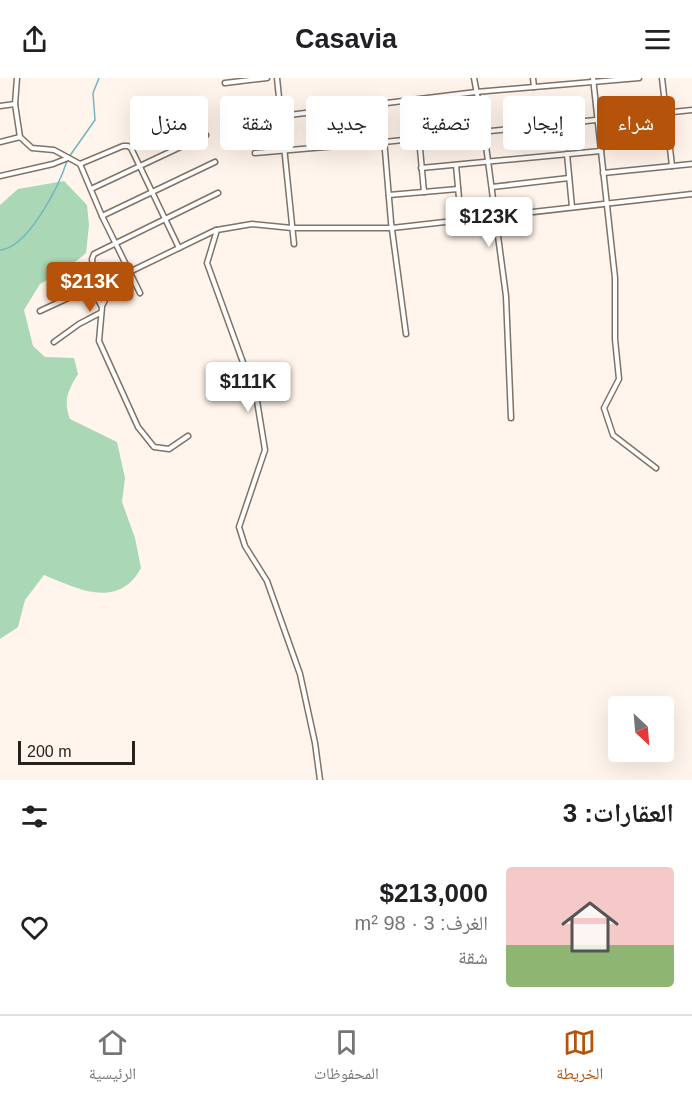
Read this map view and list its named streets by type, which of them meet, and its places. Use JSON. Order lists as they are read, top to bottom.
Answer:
{
  "scale_bar": "200 m",
  "north": "bottom right",
  "page": {
    "header": "Casavia",
    "chip": [
      "شراء",
      "إيجار",
      "تصفية",
      "جديد",
      "شقة",
      "منزل"
    ],
    "price": ["$123K", "$213K", "$111K"],
    "scale": "200 m",
    "heading": "العقارات: 3",
    "list": [
      {
        "name": "$213,000",
        "note": "الغرف: 3 · 98 m² · شقة"
      }
    ],
    "tabs": ["الخريطة", "المحفوظات", "الرئيسية"]
  }
}
